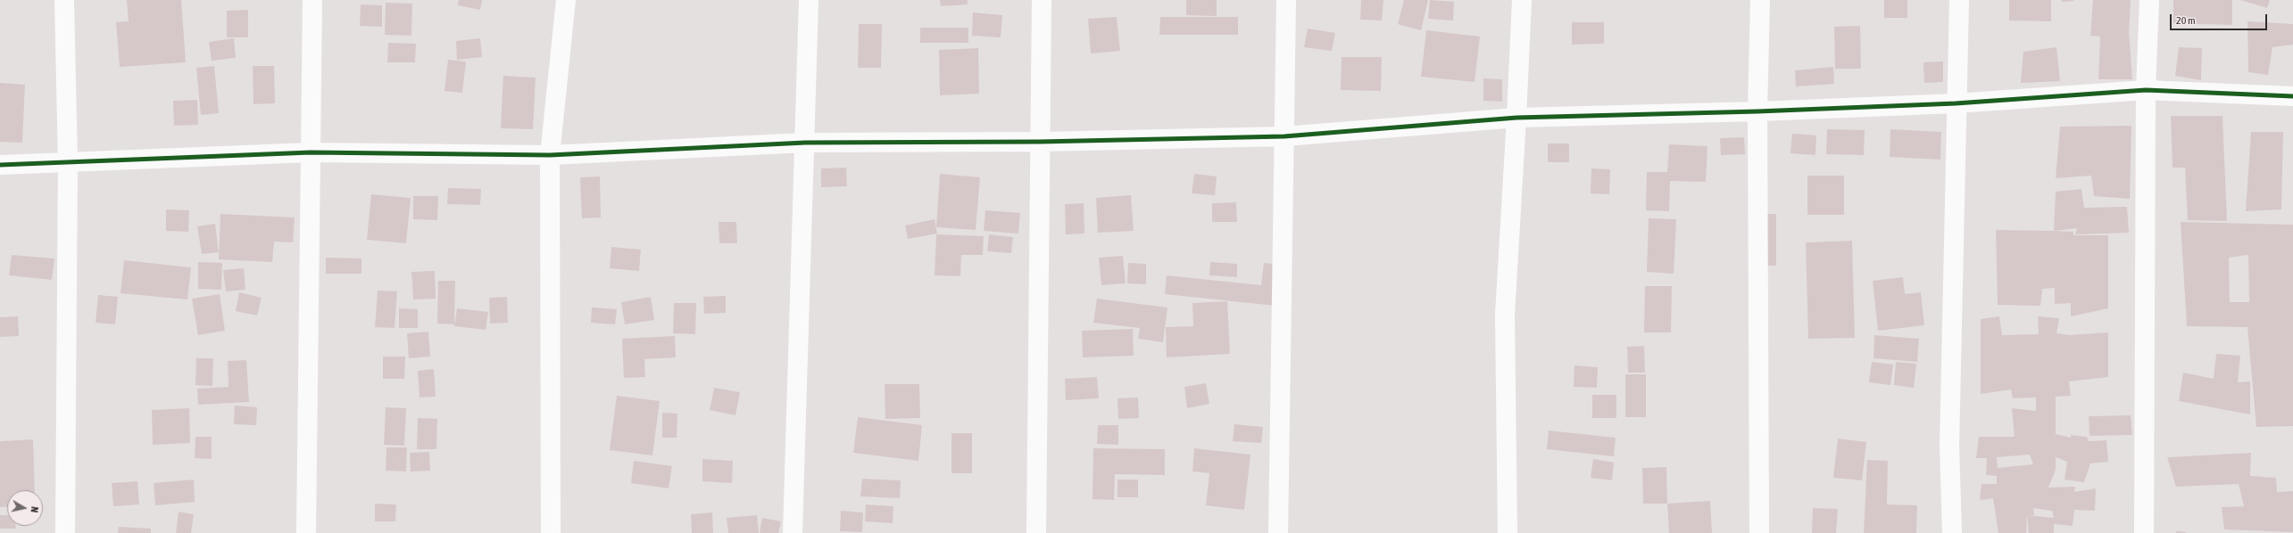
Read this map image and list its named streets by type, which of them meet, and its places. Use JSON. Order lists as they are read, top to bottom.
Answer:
{
  "scale_bar": "20 m",
  "north": "right"
}
